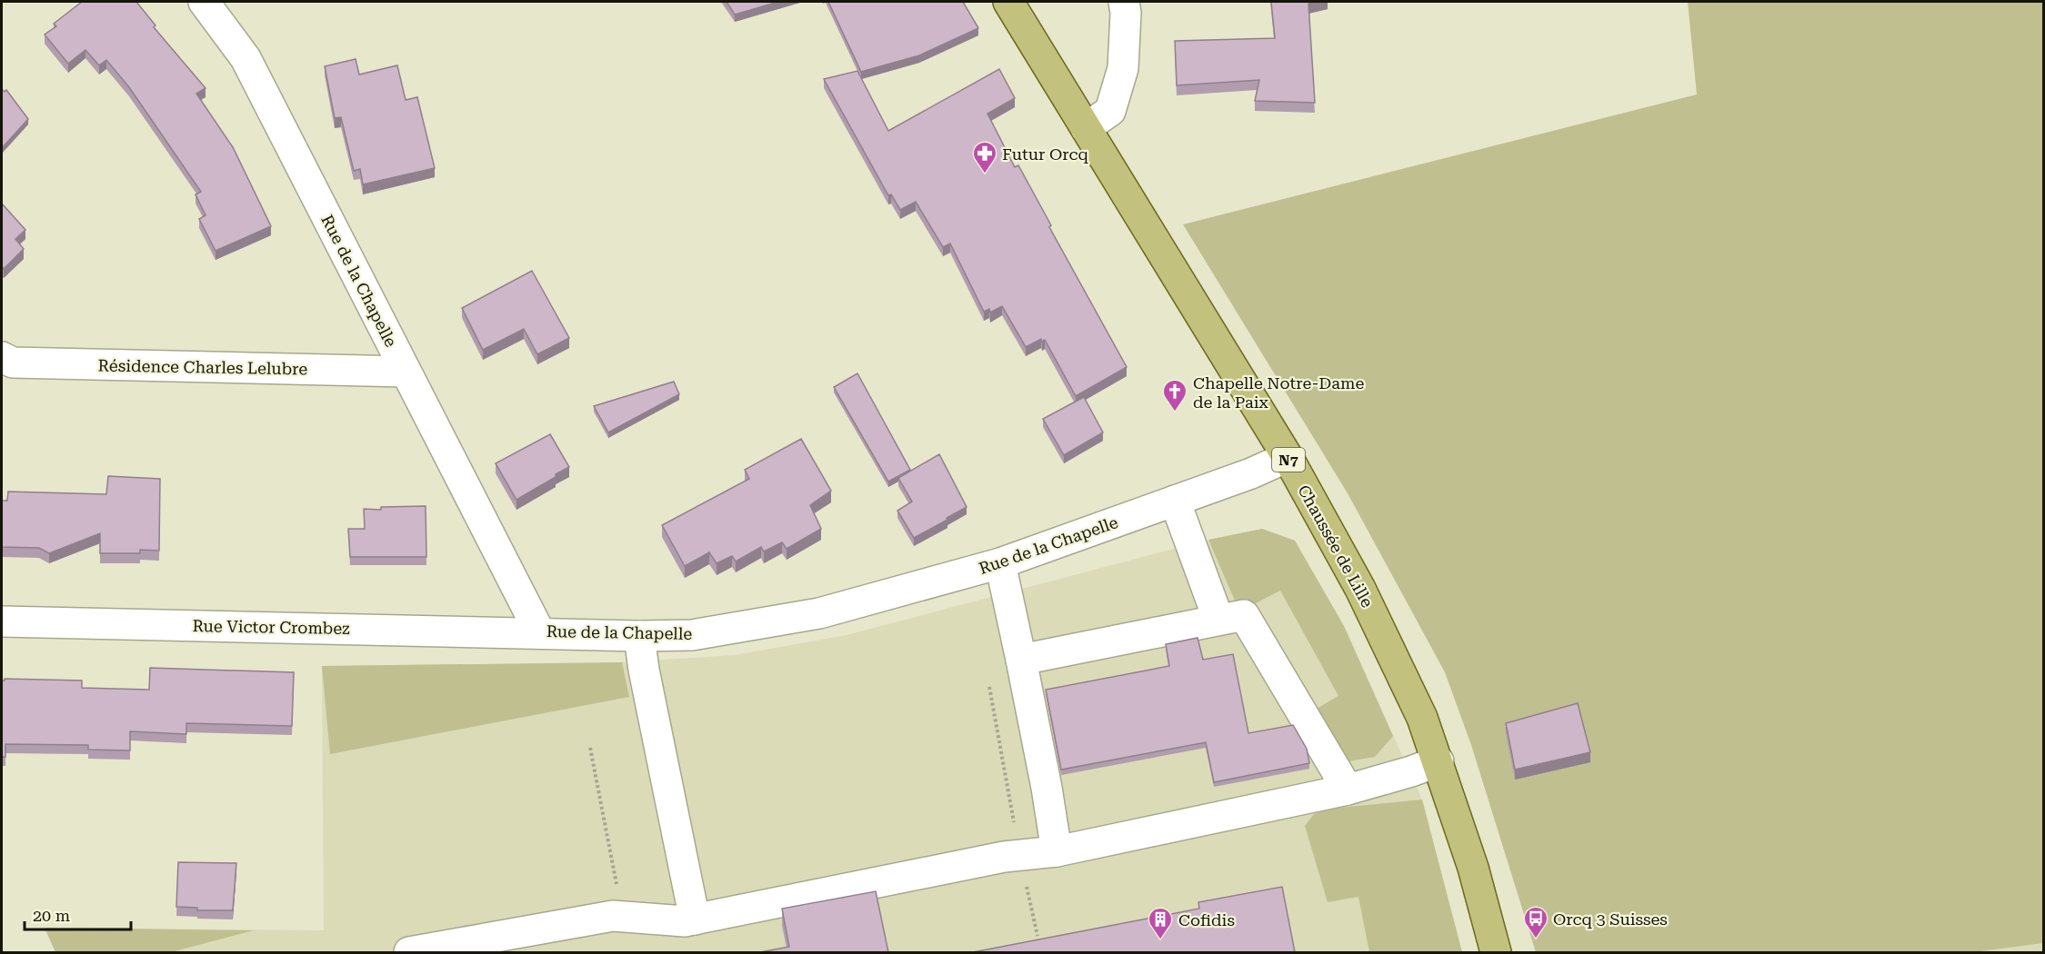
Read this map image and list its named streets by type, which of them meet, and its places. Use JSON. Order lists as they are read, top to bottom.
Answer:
{
  "streets": {
    "main road": ["N7", "Chaussée de Lille"],
    "street": ["Rue de la Chapelle", "Résidence Charles Lelubre", "Rue Victor Crombez"]
  },
  "crossings": [
    ["Rue de la Chapelle", "Résidence Charles Lelubre"],
    ["Rue de la Chapelle", "Chaussée de Lille"],
    ["Rue de la Chapelle", "Rue Victor Crombez"]
  ],
  "places": {
    "pharmacy": ["Futur Orcq"],
    "church": ["Chapelle Notre-Dame de la Paix"],
    "bus stop": ["Orcq 3 Suisses"],
    "building": ["Cofidis"]
  },
  "scale_bar": "20 m"
}
